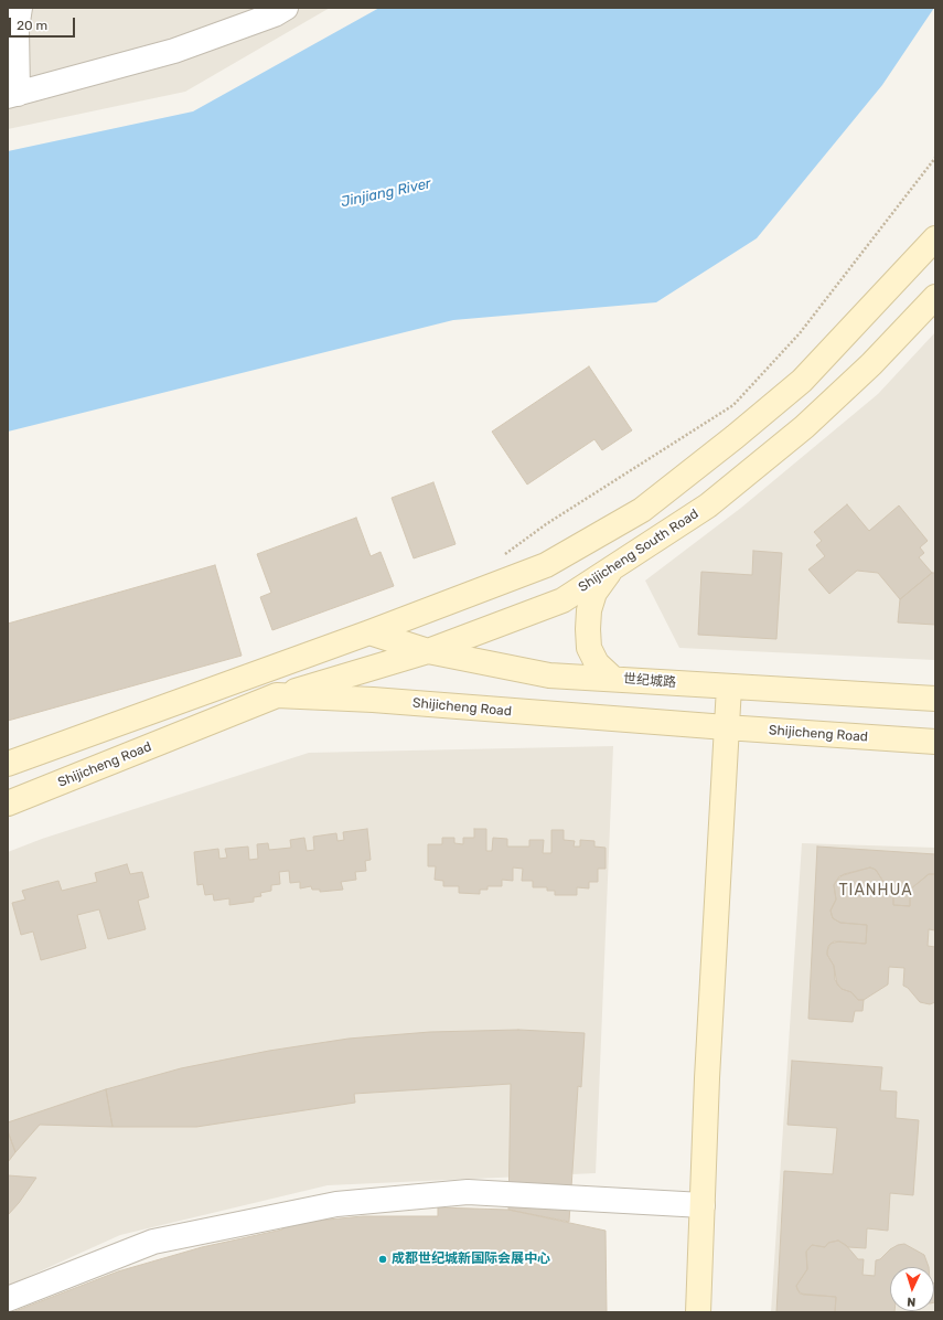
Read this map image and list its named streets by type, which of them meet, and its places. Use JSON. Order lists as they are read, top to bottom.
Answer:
{
  "streets": {
    "main road": ["Shijicheng South Road", "世纪城路", "Shijicheng Road"]
  },
  "crossings": [
    ["Shijicheng South Road", "世纪城路"],
    ["Shijicheng South Road", "Shijicheng Road"]
  ],
  "districts": ["TIANHUA"],
  "water": ["Jinjiang River"],
  "places": ["成都世纪城新国际会展中心"],
  "scale_bar": "20 m",
  "north": "bottom"
}
